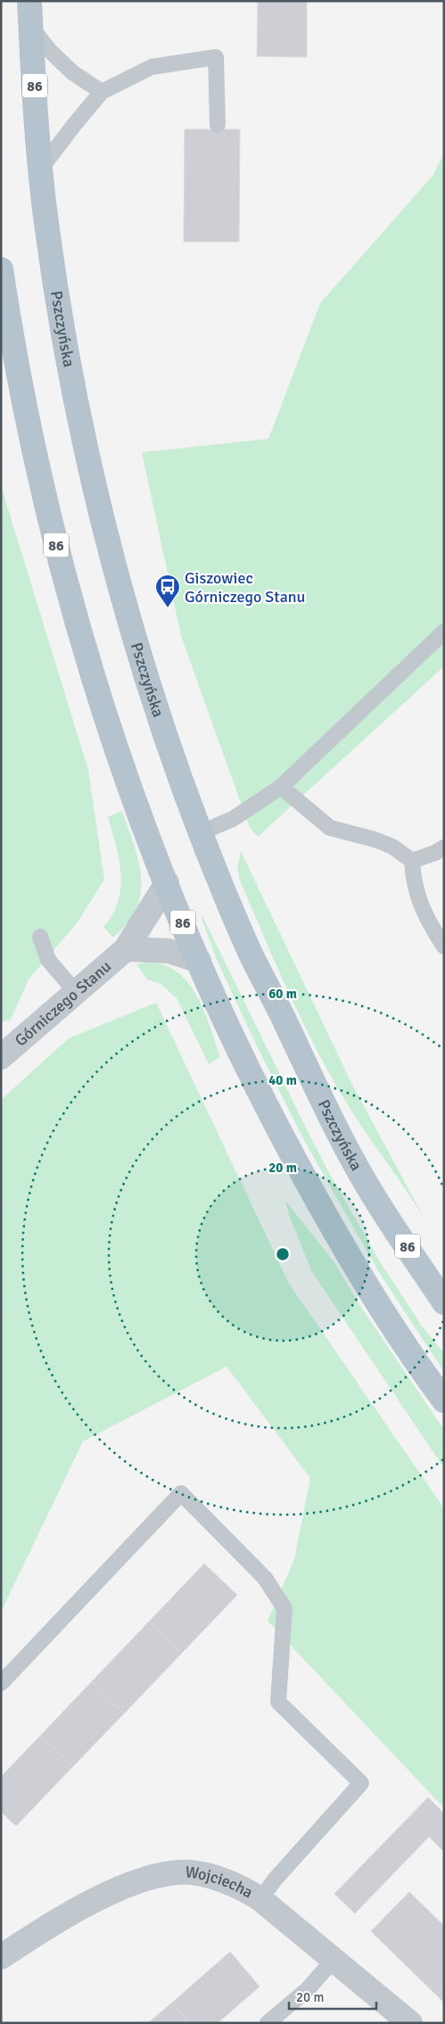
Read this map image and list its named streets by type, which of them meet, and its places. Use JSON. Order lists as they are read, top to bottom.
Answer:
{
  "streets": {
    "main road": ["86", "Pszczyńska"],
    "street": ["Górniczego Stanu", "Wojciecha"]
  },
  "crossings": [
    ["86", "Górniczego Stanu"]
  ],
  "places": {
    "bus stop": ["Giszowiec Górniczego Stanu"]
  },
  "scale_bar": "20 m",
  "rings": ["60 m", "40 m", "20 m"]
}
